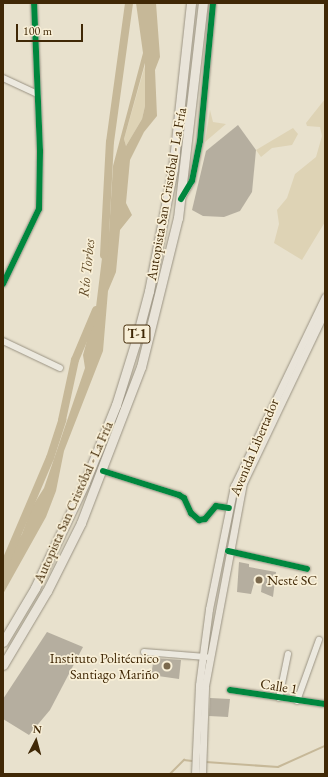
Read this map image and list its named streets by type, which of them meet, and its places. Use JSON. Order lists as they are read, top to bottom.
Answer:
{
  "streets": {
    "highway": ["Autopista San Cristóbal - La Fría", "T-1"],
    "main road": ["Avenida Libertador"],
    "street": ["Calle 1"]
  },
  "water": ["Río Torbes"],
  "places": ["Nesté SC", "Instituto Politécnico Santiago Mariño"],
  "scale_bar": "100 m",
  "north": "top"
}
